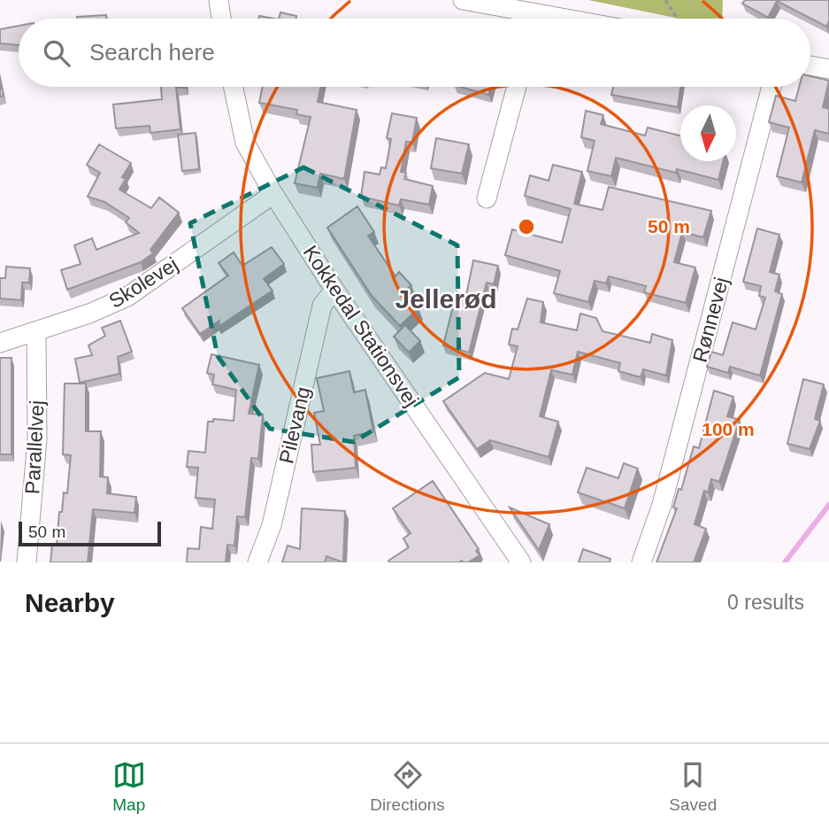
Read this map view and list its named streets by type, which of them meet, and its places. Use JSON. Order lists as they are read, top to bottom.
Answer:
{
  "streets": {
    "street": [
      "Skolevej",
      "Rønnevej",
      "Kokkedal Stationsvej",
      "Pilevang",
      "Parallelvej"
    ]
  },
  "crossings": [
    ["Skolevej", "Kokkedal Stationsvej"],
    ["Skolevej", "Parallelvej"],
    ["Kokkedal Stationsvej", "Pilevang"]
  ],
  "districts": ["Jellerød"],
  "scale_bar": "50 m",
  "north": "bottom",
  "page": {
    "search": "Search here",
    "scale": "50 m",
    "heading": ["Nearby", "0 results"],
    "nav": ["Map", "Directions", "Saved"]
  },
  "rings": ["50 m", "100 m"]
}
